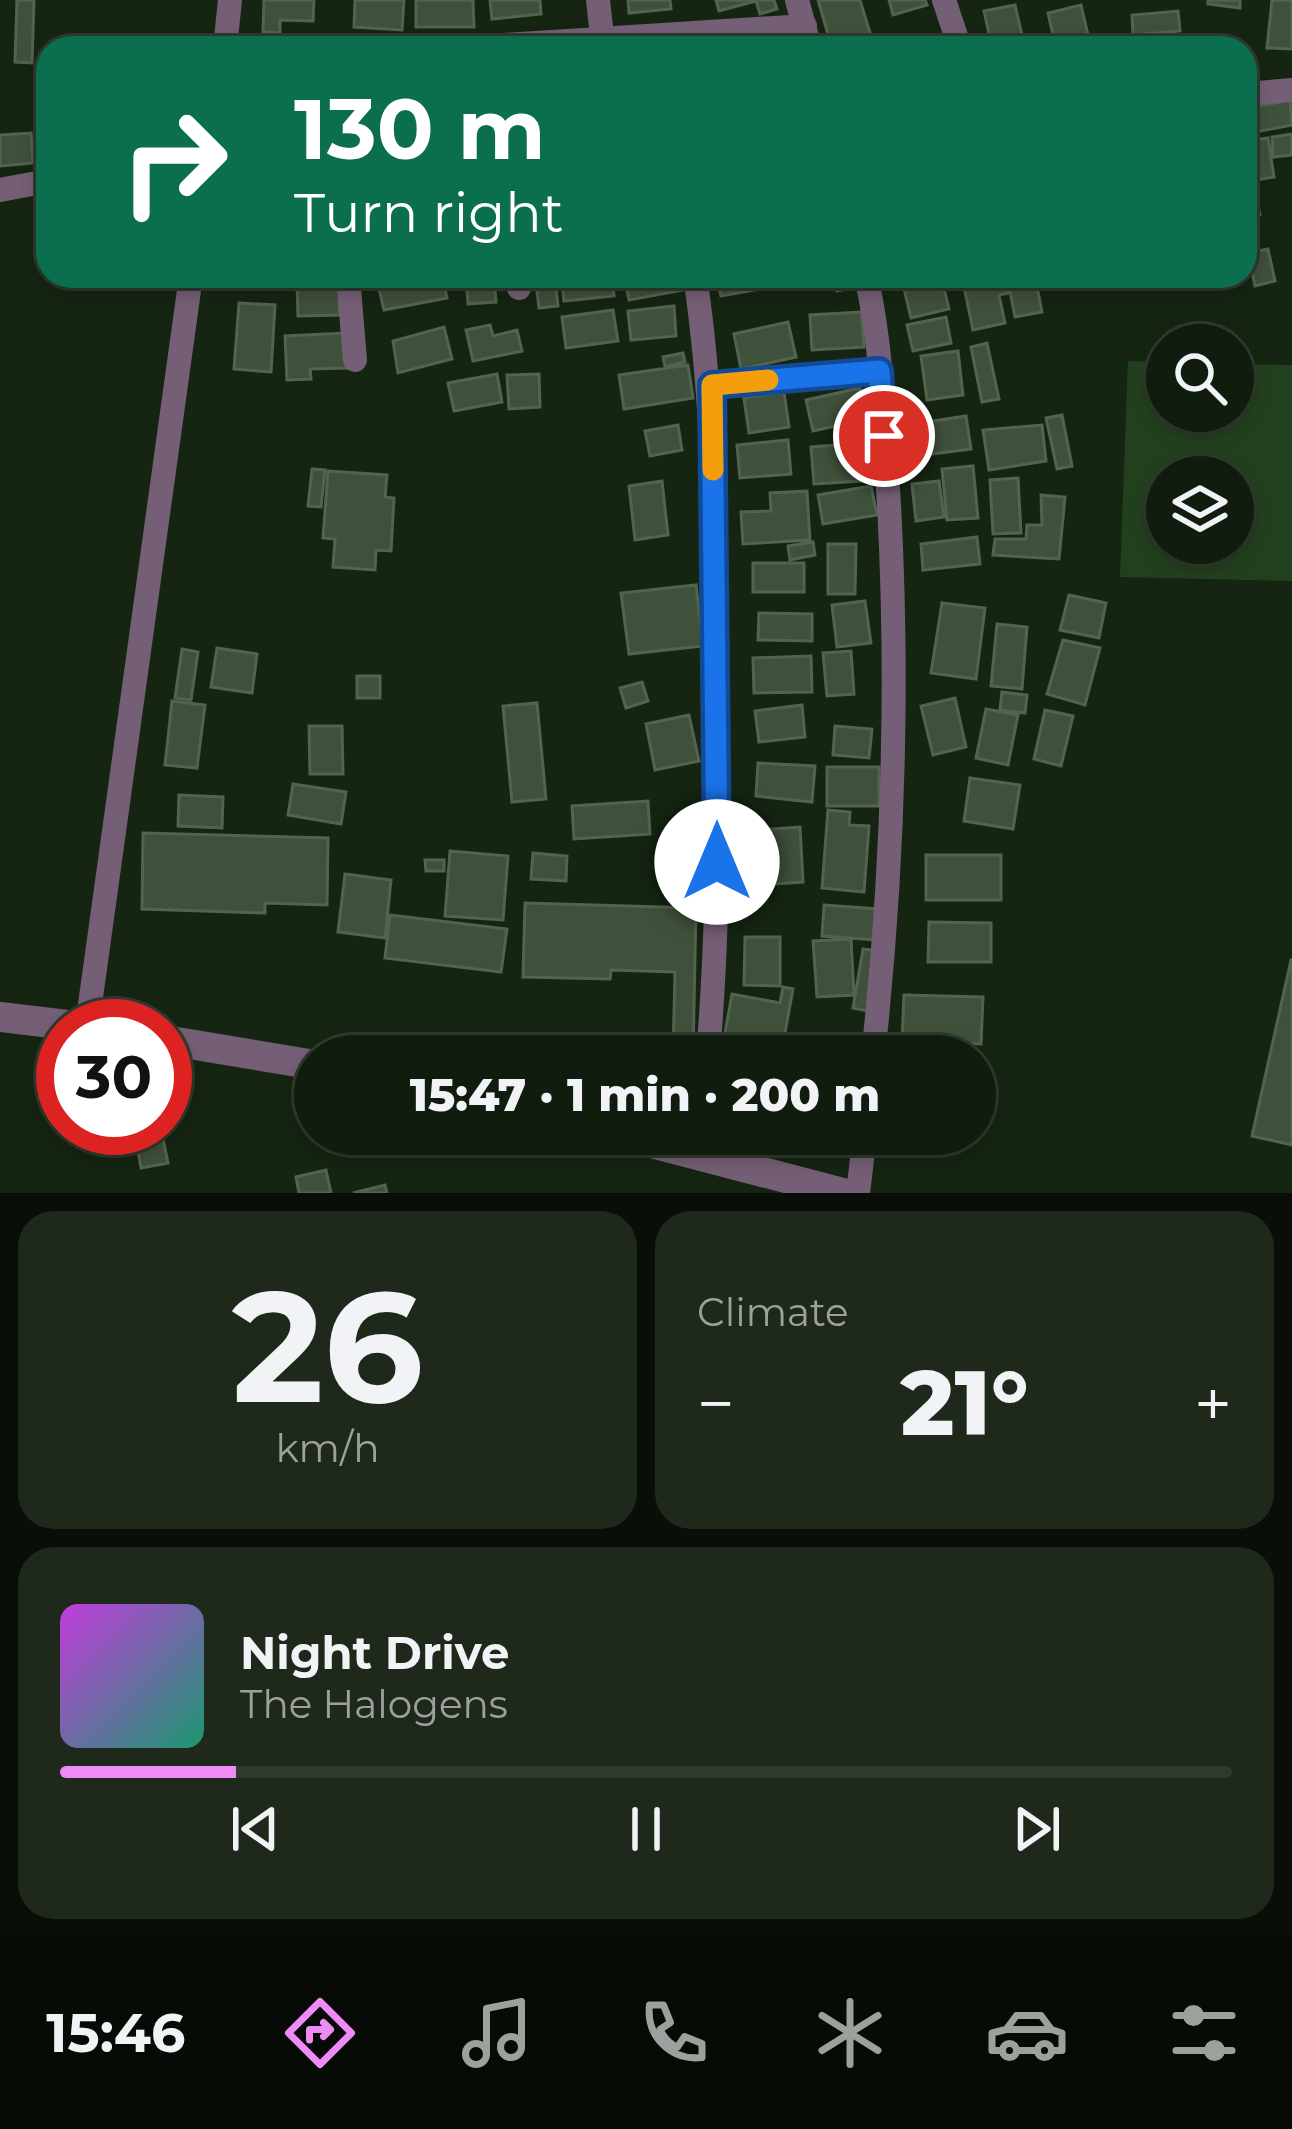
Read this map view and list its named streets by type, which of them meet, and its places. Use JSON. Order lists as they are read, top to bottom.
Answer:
{
  "page": {
    "turn": ["130 m", "Turn right"],
    "limit": "30",
    "trip": "15:47 · 1 min · 200 m",
    "tile": [
      ["26", "km/h"],
      "Climate"
    ],
    "heat": ["−", "21°", "+"],
    "song": ["Night Drive", "The Halogens"],
    "tabs": "15:46"
  }
}
